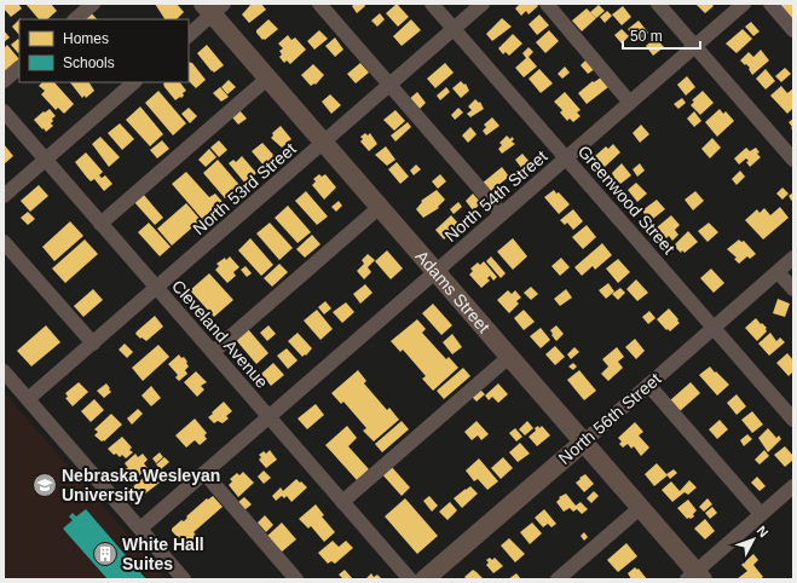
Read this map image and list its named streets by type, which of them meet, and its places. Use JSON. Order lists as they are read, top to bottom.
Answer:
{
  "streets": {
    "main road": ["Adams Street", "North 56th Street"],
    "street": [
      "North 53rd Street",
      "North 54th Street",
      "Greenwood Street",
      "Cleveland Avenue"
    ]
  },
  "crossings": [
    ["North 53rd Street", "Greenwood Street"],
    ["North 53rd Street", "Adams Street"],
    ["North 53rd Street", "Cleveland Avenue"],
    ["North 54th Street", "Greenwood Street"],
    ["North 54th Street", "Adams Street"],
    ["North 54th Street", "Cleveland Avenue"],
    ["Greenwood Street", "North 56th Street"],
    ["Adams Street", "North 56th Street"]
  ],
  "places": {
    "school or university": ["Nebraska Wesleyan University"],
    "building": ["White Hall Suites"]
  },
  "legend": ["Homes", "Schools"],
  "scale_bar": "50 m",
  "north": "top right"
}
